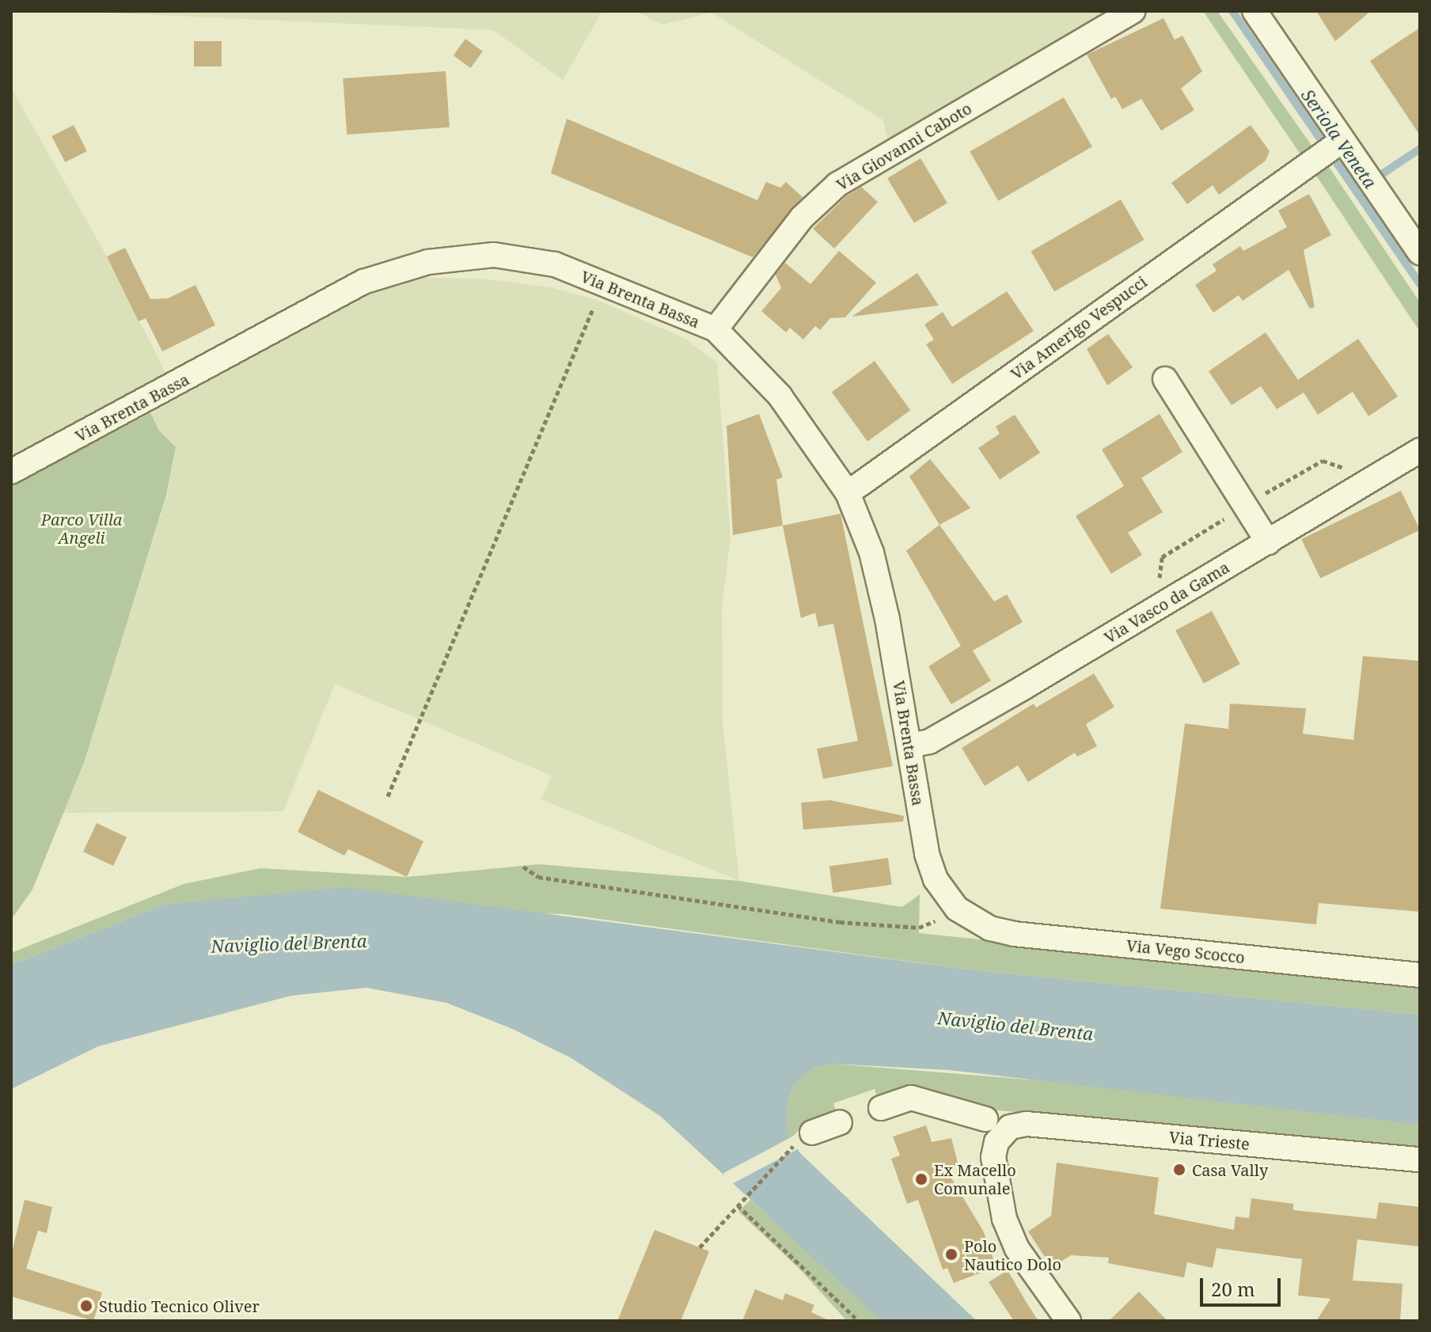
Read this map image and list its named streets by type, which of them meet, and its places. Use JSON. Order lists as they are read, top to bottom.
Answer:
{
  "streets": {
    "street": [
      "Via Giovanni Caboto",
      "Via Brenta Bassa",
      "Via Amerigo Vespucci",
      "Via Vasco da Gama",
      "Via Vego Scocco",
      "Via Trieste"
    ]
  },
  "crossings": [
    ["Via Giovanni Caboto", "Via Brenta Bassa"],
    ["Via Brenta Bassa", "Via Amerigo Vespucci"],
    ["Via Brenta Bassa", "Via Vasco da Gama"],
    ["Via Brenta Bassa", "Via Vego Scocco"]
  ],
  "water": ["Seriola Veneta", "Naviglio del Brenta"],
  "parks": ["Parco Villa Angeli"],
  "places": [
    "Casa Vally",
    "Ex Macello Comunale",
    "Polo Nautico Dolo",
    "Studio Tecnico Oliver"
  ],
  "scale_bar": "20 m"
}
